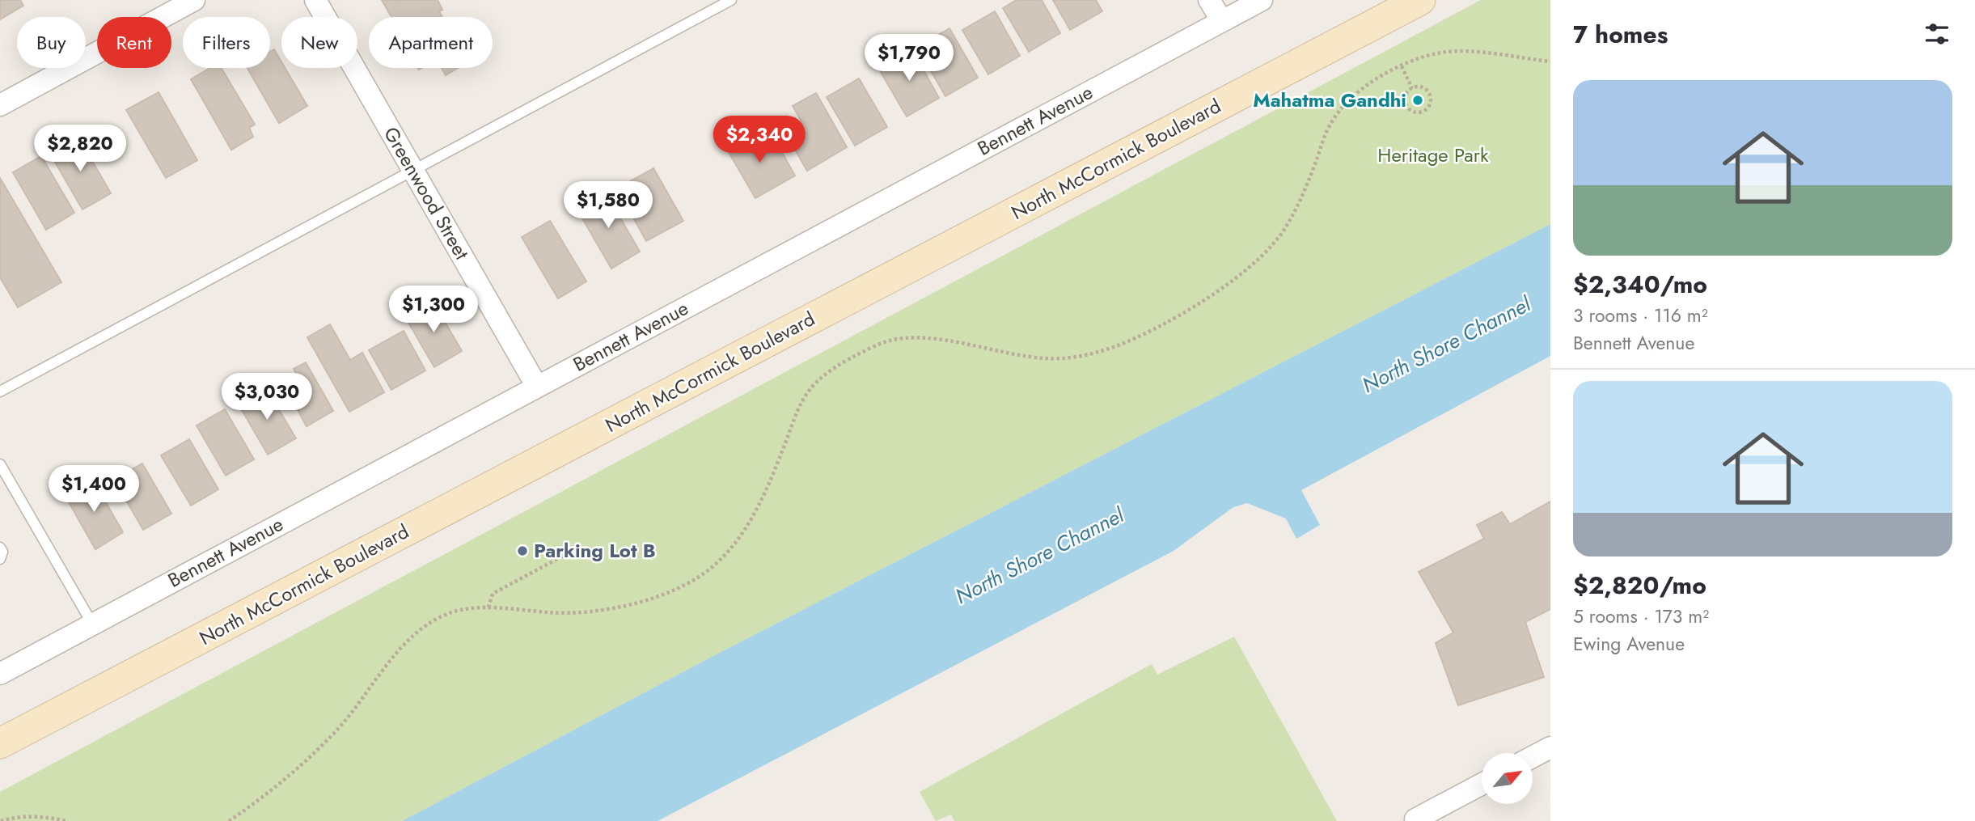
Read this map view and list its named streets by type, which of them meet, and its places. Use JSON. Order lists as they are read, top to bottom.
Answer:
{
  "streets": {
    "main road": ["North McCormick Boulevard"],
    "street": ["Bennett Avenue", "Greenwood Street"]
  },
  "crossings": [
    ["Bennett Avenue", "Greenwood Street"]
  ],
  "water": ["North Shore Channel"],
  "parks": ["Heritage Park"],
  "places": ["Mahatma Gandhi", "Parking Lot B"],
  "north": "top right",
  "page": {
    "heading": "7 homes",
    "chip": [
      "Buy",
      "Rent",
      "Filters",
      "New",
      "Apartment"
    ],
    "price": [
      "$1,790",
      "$2,340",
      "$2,820",
      "$1,580",
      "$1,300",
      "$3,030",
      "$1,400"
    ],
    "list": [
      {
        "name": "$2,340/mo",
        "note": "3 rooms · 116 m² · Bennett Avenue"
      },
      {
        "name": "$2,820/mo",
        "note": "5 rooms · 173 m² · Ewing Avenue"
      }
    ]
  }
}
